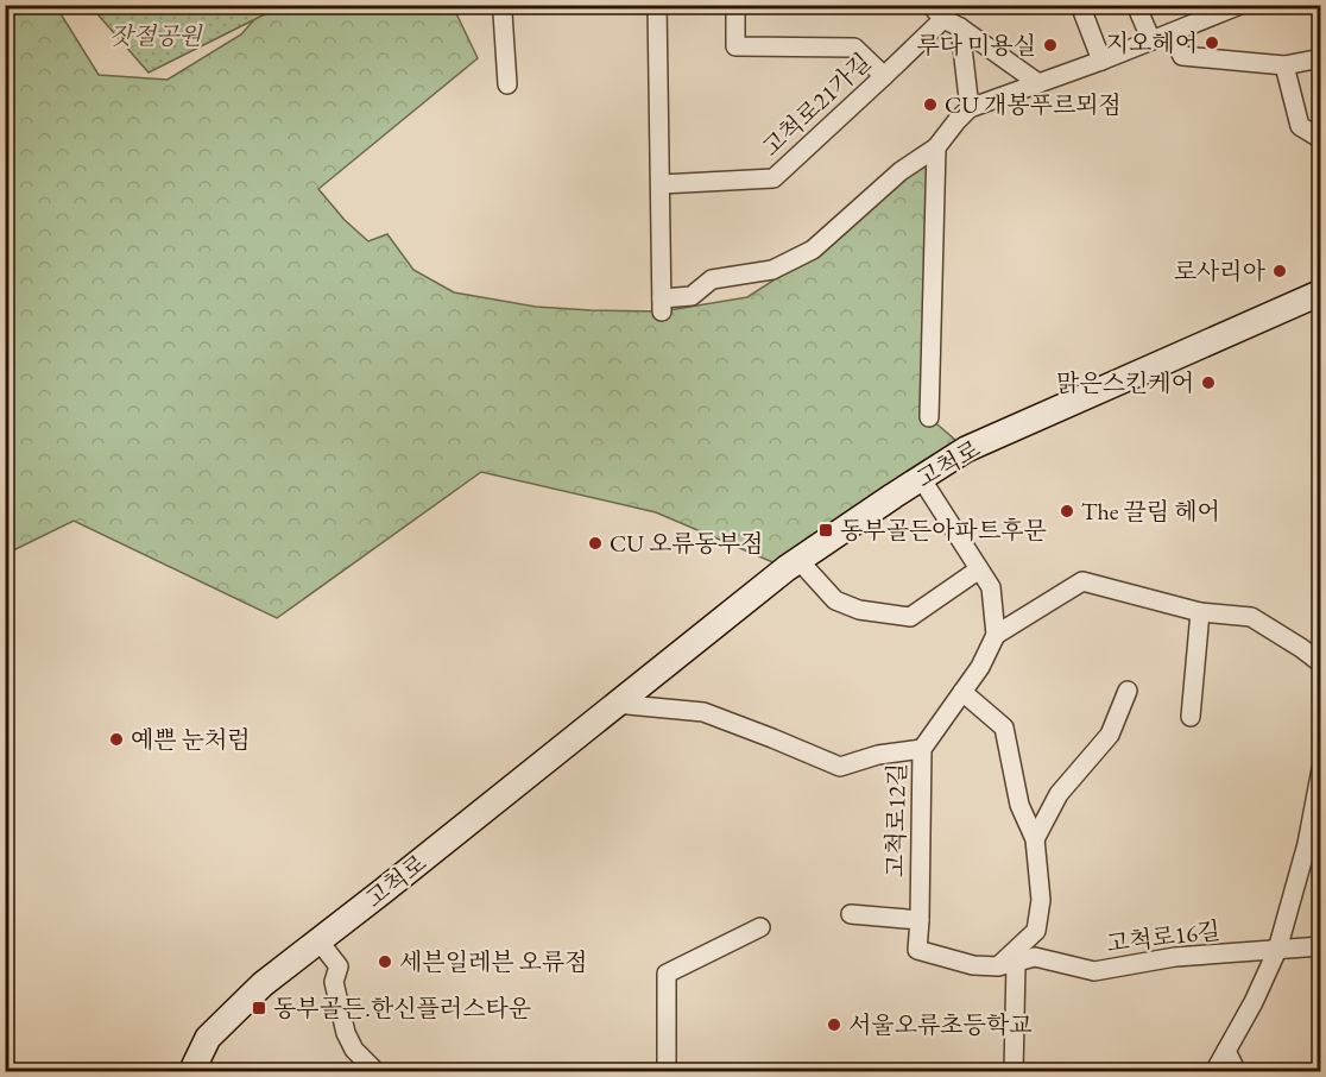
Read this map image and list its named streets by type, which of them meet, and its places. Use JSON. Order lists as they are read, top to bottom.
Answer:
{
  "streets": {
    "main road": ["고척로"],
    "street": ["고척로21가길", "고척로12길", "고척로16길"]
  },
  "crossings": [
    ["고척로12길", "고척로16길"]
  ],
  "parks": ["잣절공원"],
  "places": {
    "other": [
      "지오헤어",
      "루다 미용실",
      "CU 개봉푸르뫼점",
      "로사리아",
      "맑은스킨케어",
      "The 끌림 헤어",
      "CU 오류동부점",
      "예쁜 눈처럼",
      "세븐일레븐 오류점",
      "서울오류초등학교"
    ],
    "transit": ["동부골든아파트후문", "동부골든.한신플러스타운"]
  }
}
